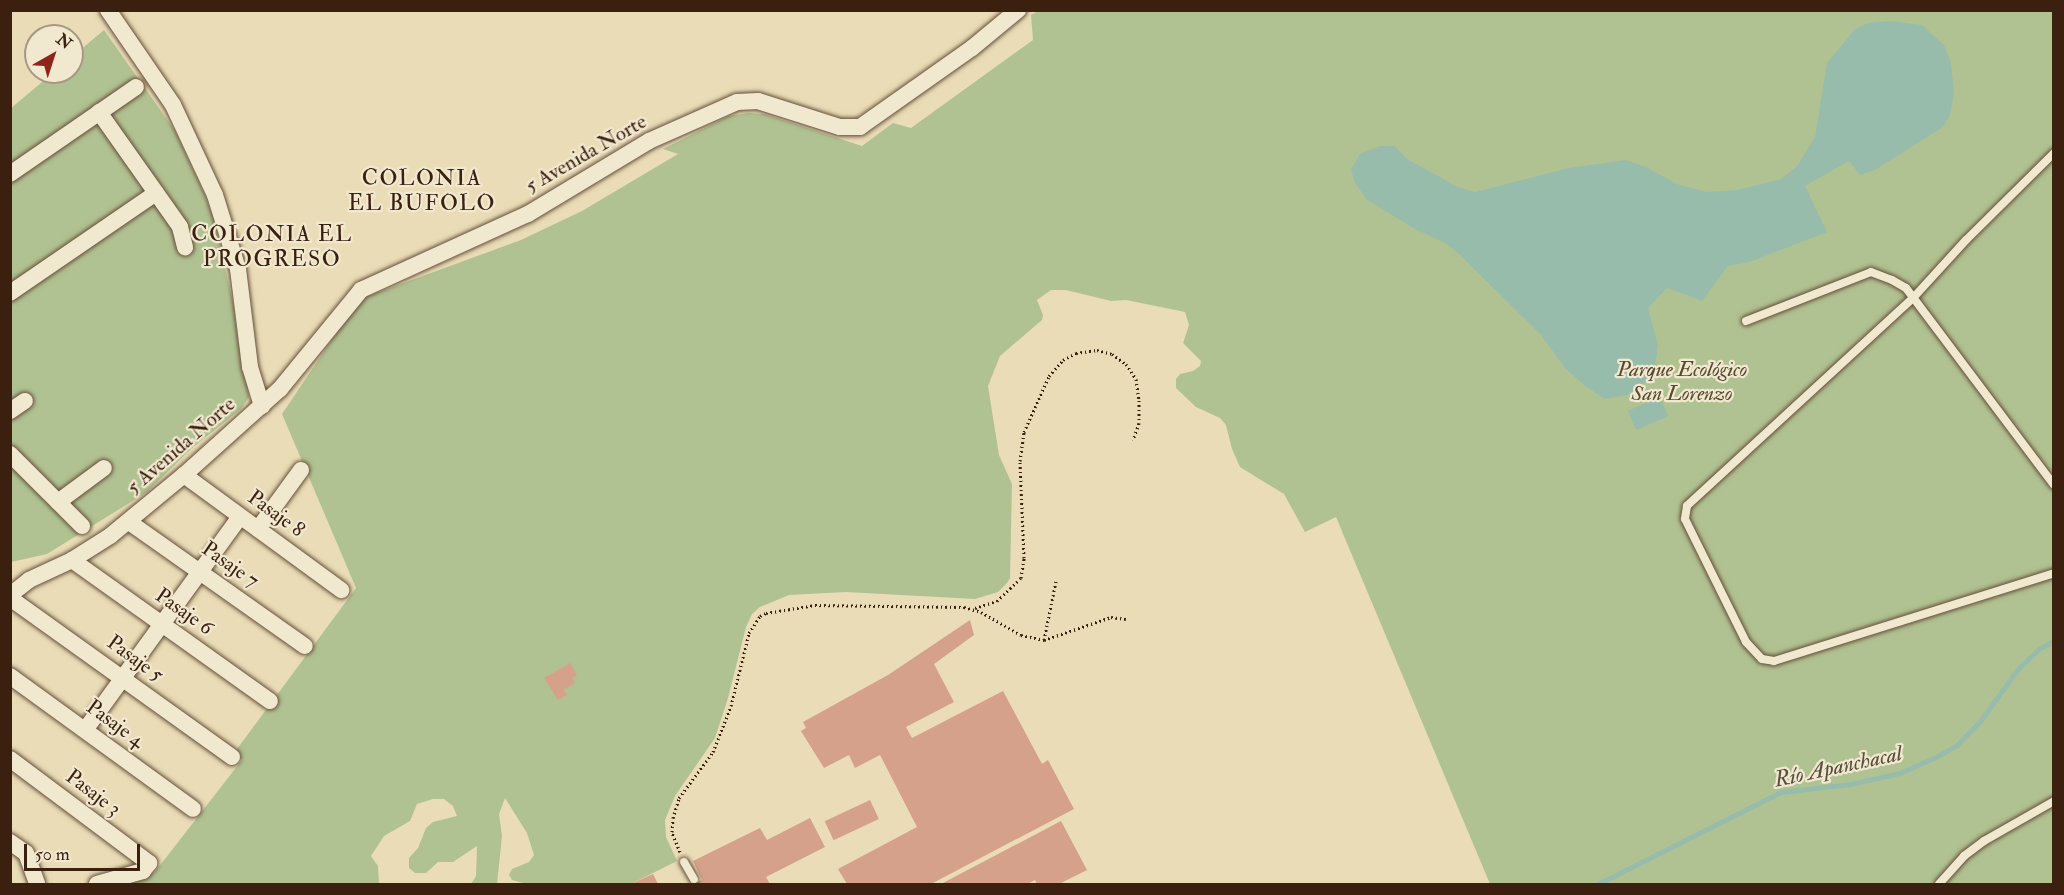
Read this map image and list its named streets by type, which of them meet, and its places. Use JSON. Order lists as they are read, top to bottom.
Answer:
{
  "streets": {
    "street": [
      "5 Avenida Norte",
      "Pasaje 8",
      "Pasaje 7",
      "Pasaje 6",
      "Pasaje 5",
      "Pasaje 4",
      "Pasaje 3"
    ]
  },
  "crossings": [
    ["5 Avenida Norte", "Pasaje 8"],
    ["5 Avenida Norte", "Pasaje 7"],
    ["5 Avenida Norte", "Pasaje 6"],
    ["5 Avenida Norte", "Pasaje 5"]
  ],
  "districts": ["COLONIA EL BUFOLO", "COLONIA EL PROGRESO"],
  "water": ["Río Apanchacal"],
  "parks": ["Parque Ecológico San Lorenzo"],
  "scale_bar": "50 m",
  "north": "top right"
}
